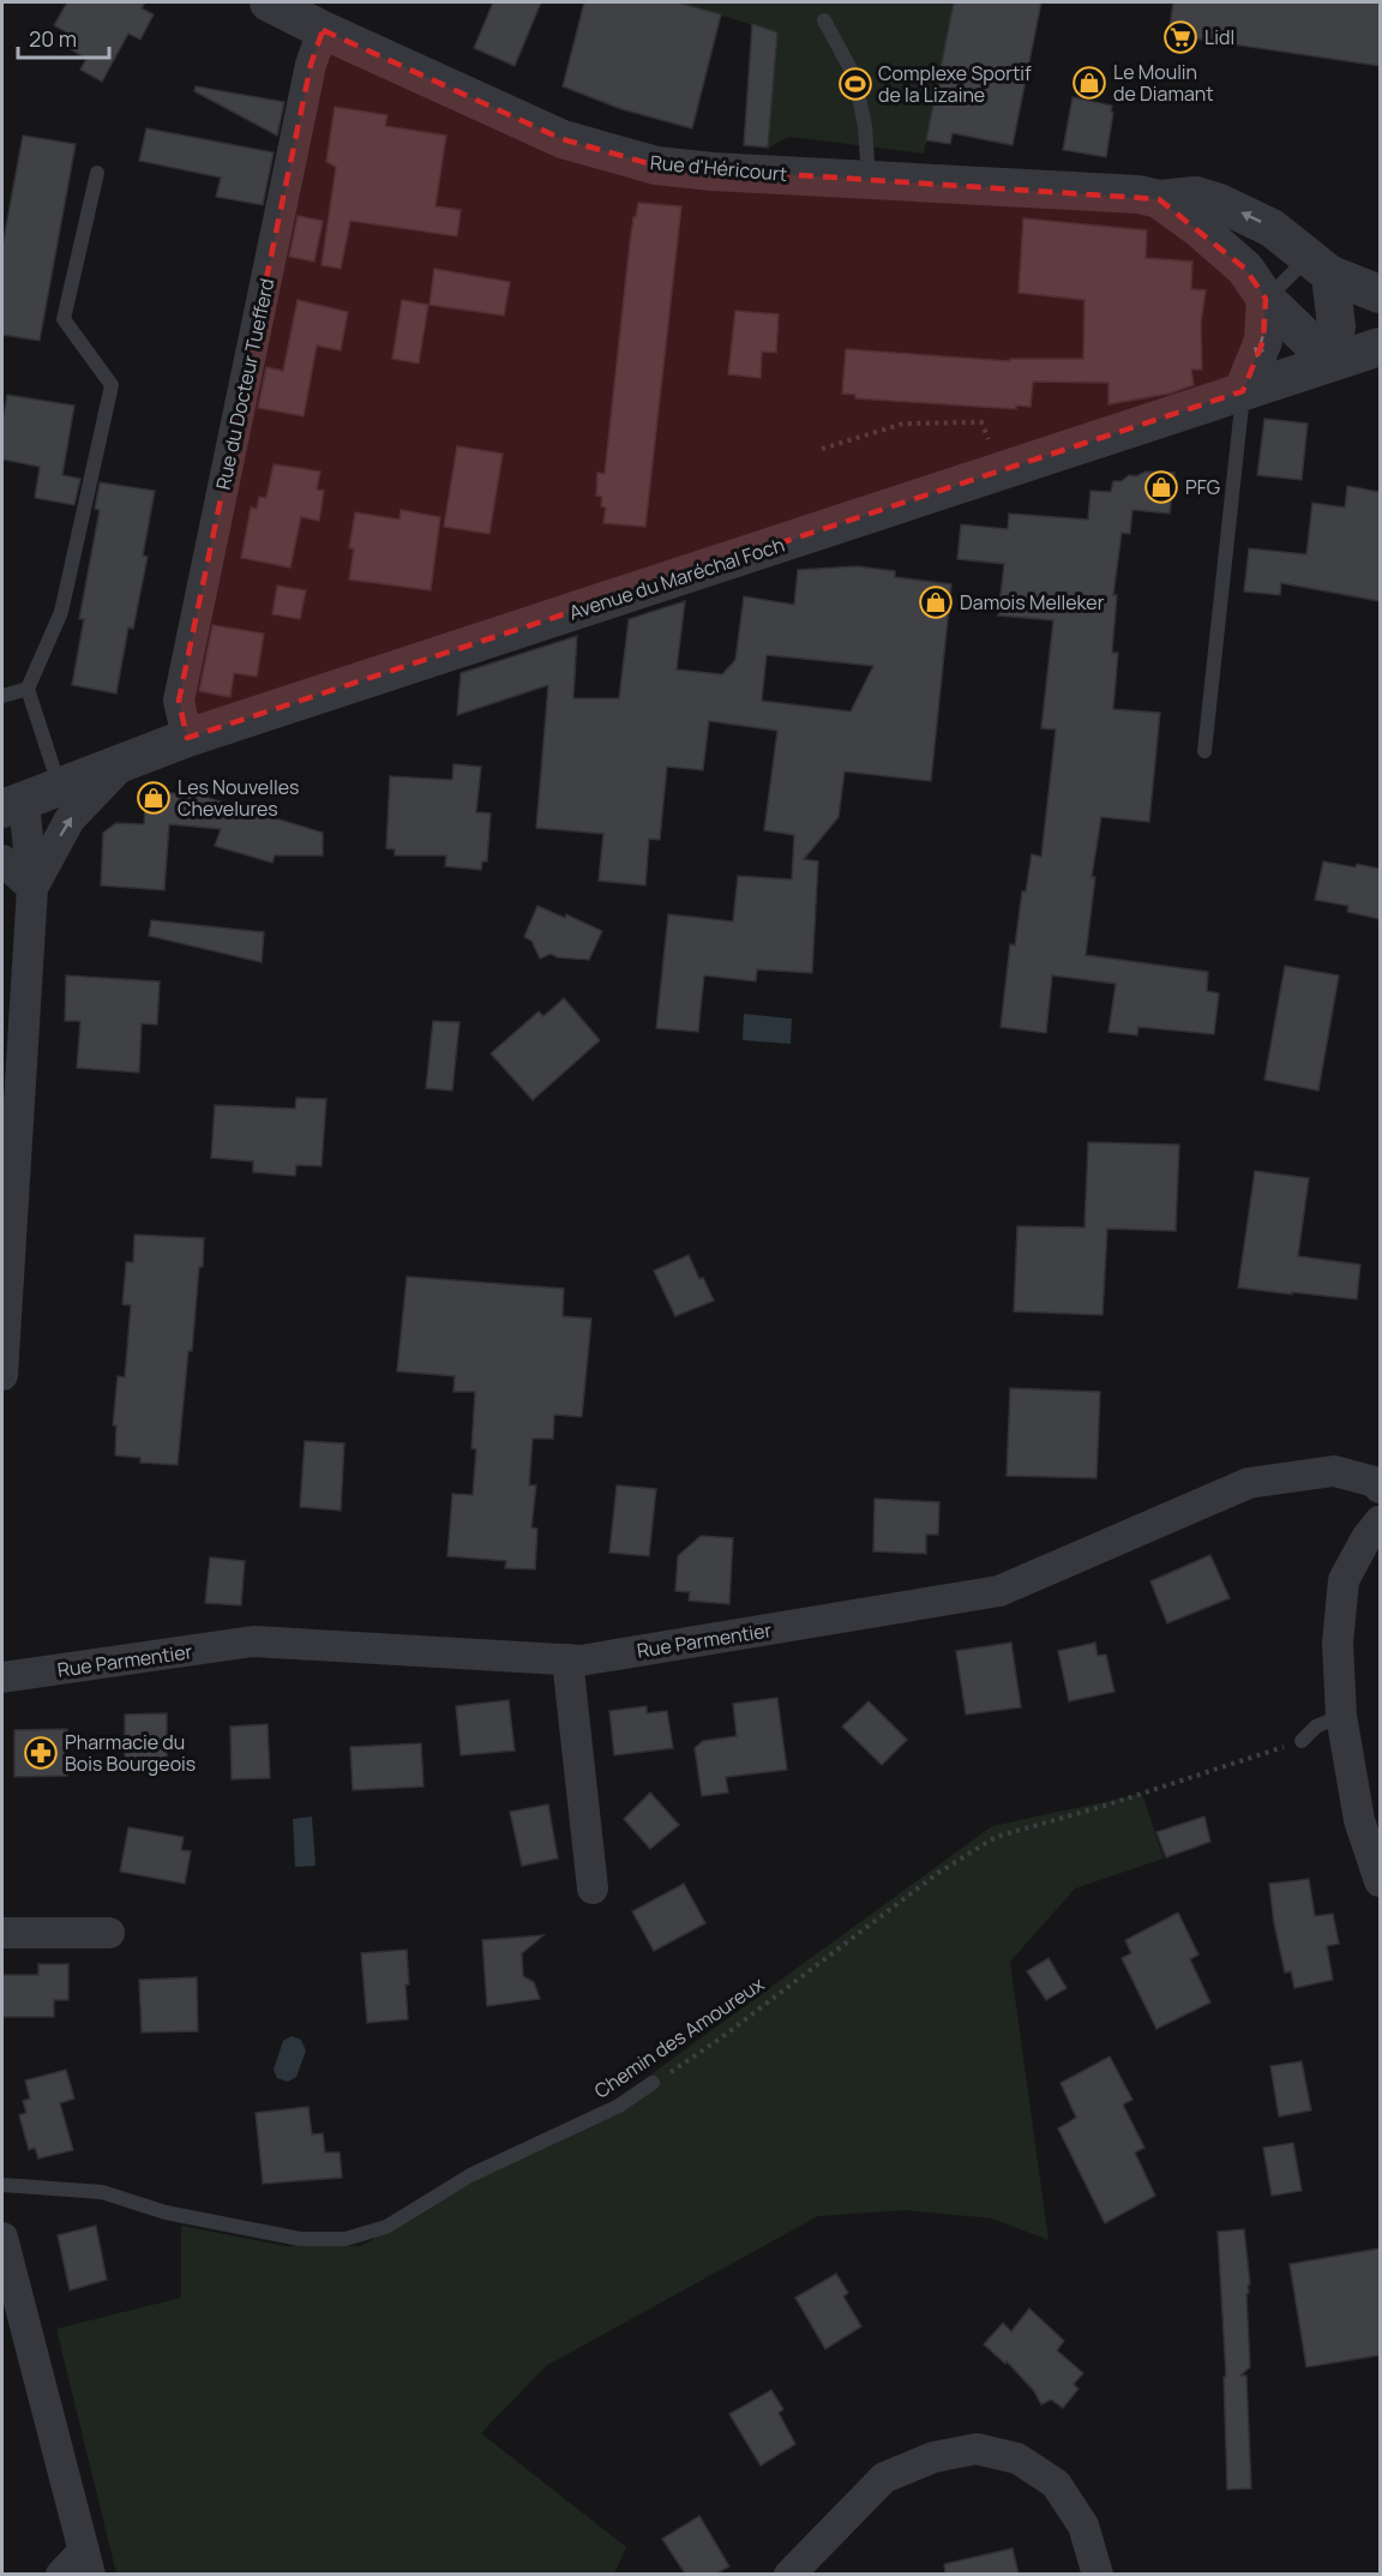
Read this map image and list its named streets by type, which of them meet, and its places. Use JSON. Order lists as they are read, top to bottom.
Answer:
{
  "streets": {
    "street": [
      "Rue d'Héricourt",
      "Rue du Docteur Tuefferd",
      "Avenue du Maréchal Foch",
      "Rue Parmentier"
    ],
    "lane": ["Chemin des Amoureux"]
  },
  "crossings": [
    ["Rue d'Héricourt", "Rue du Docteur Tuefferd"],
    ["Rue d'Héricourt", "Avenue du Maréchal Foch"],
    ["Rue du Docteur Tuefferd", "Avenue du Maréchal Foch"]
  ],
  "places": {
    "supermarket": ["Lidl"],
    "shop": [
      "Le Moulin de Diamant",
      "PFG",
      "Damois Melleker",
      "Les Nouvelles Chevelures"
    ],
    "sports": ["Complexe Sportif de la Lizaine"],
    "pharmacy": ["Pharmacie du Bois Bourgeois"]
  },
  "scale_bar": "20 m"
}
